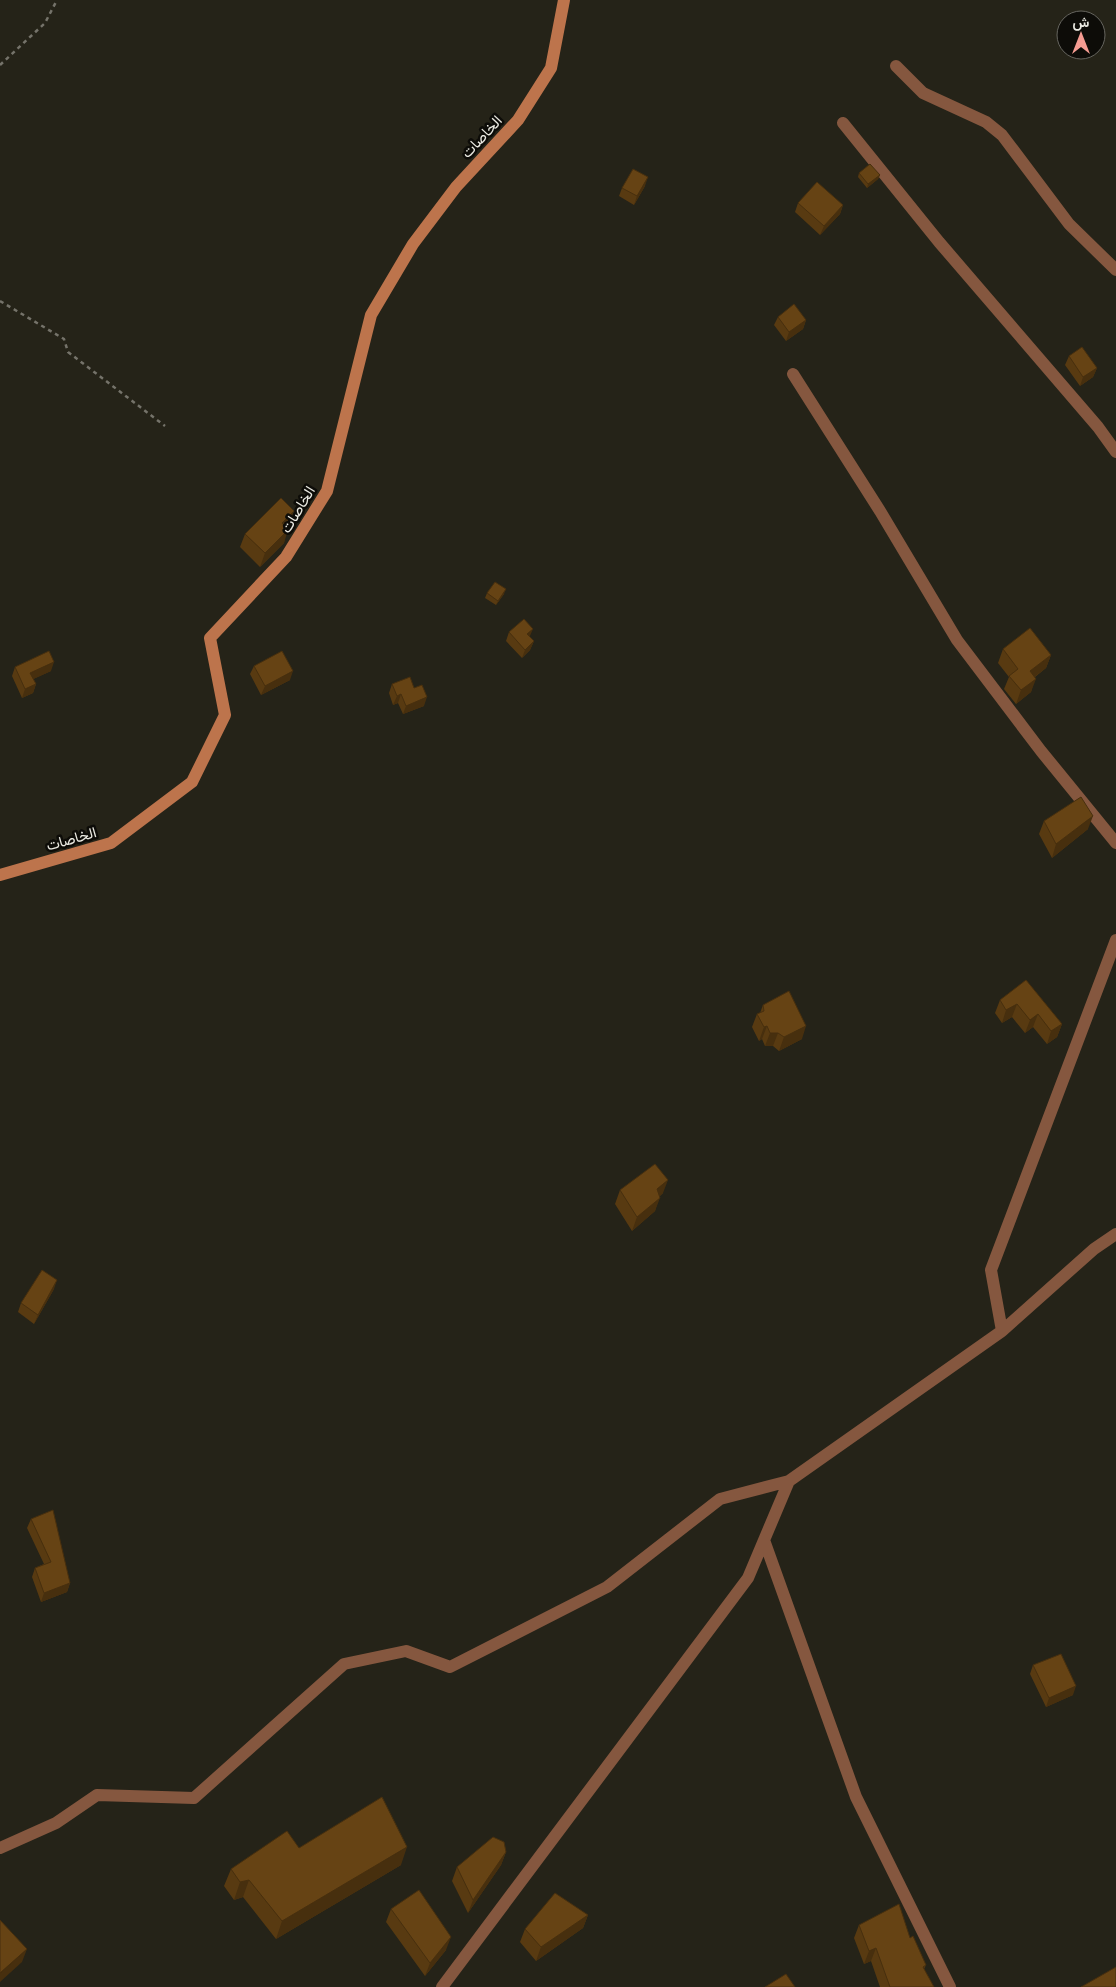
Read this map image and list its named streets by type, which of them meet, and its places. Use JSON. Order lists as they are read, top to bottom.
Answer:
{
  "streets": {
    "street": ["الخاصات"]
  },
  "north": "top"
}
